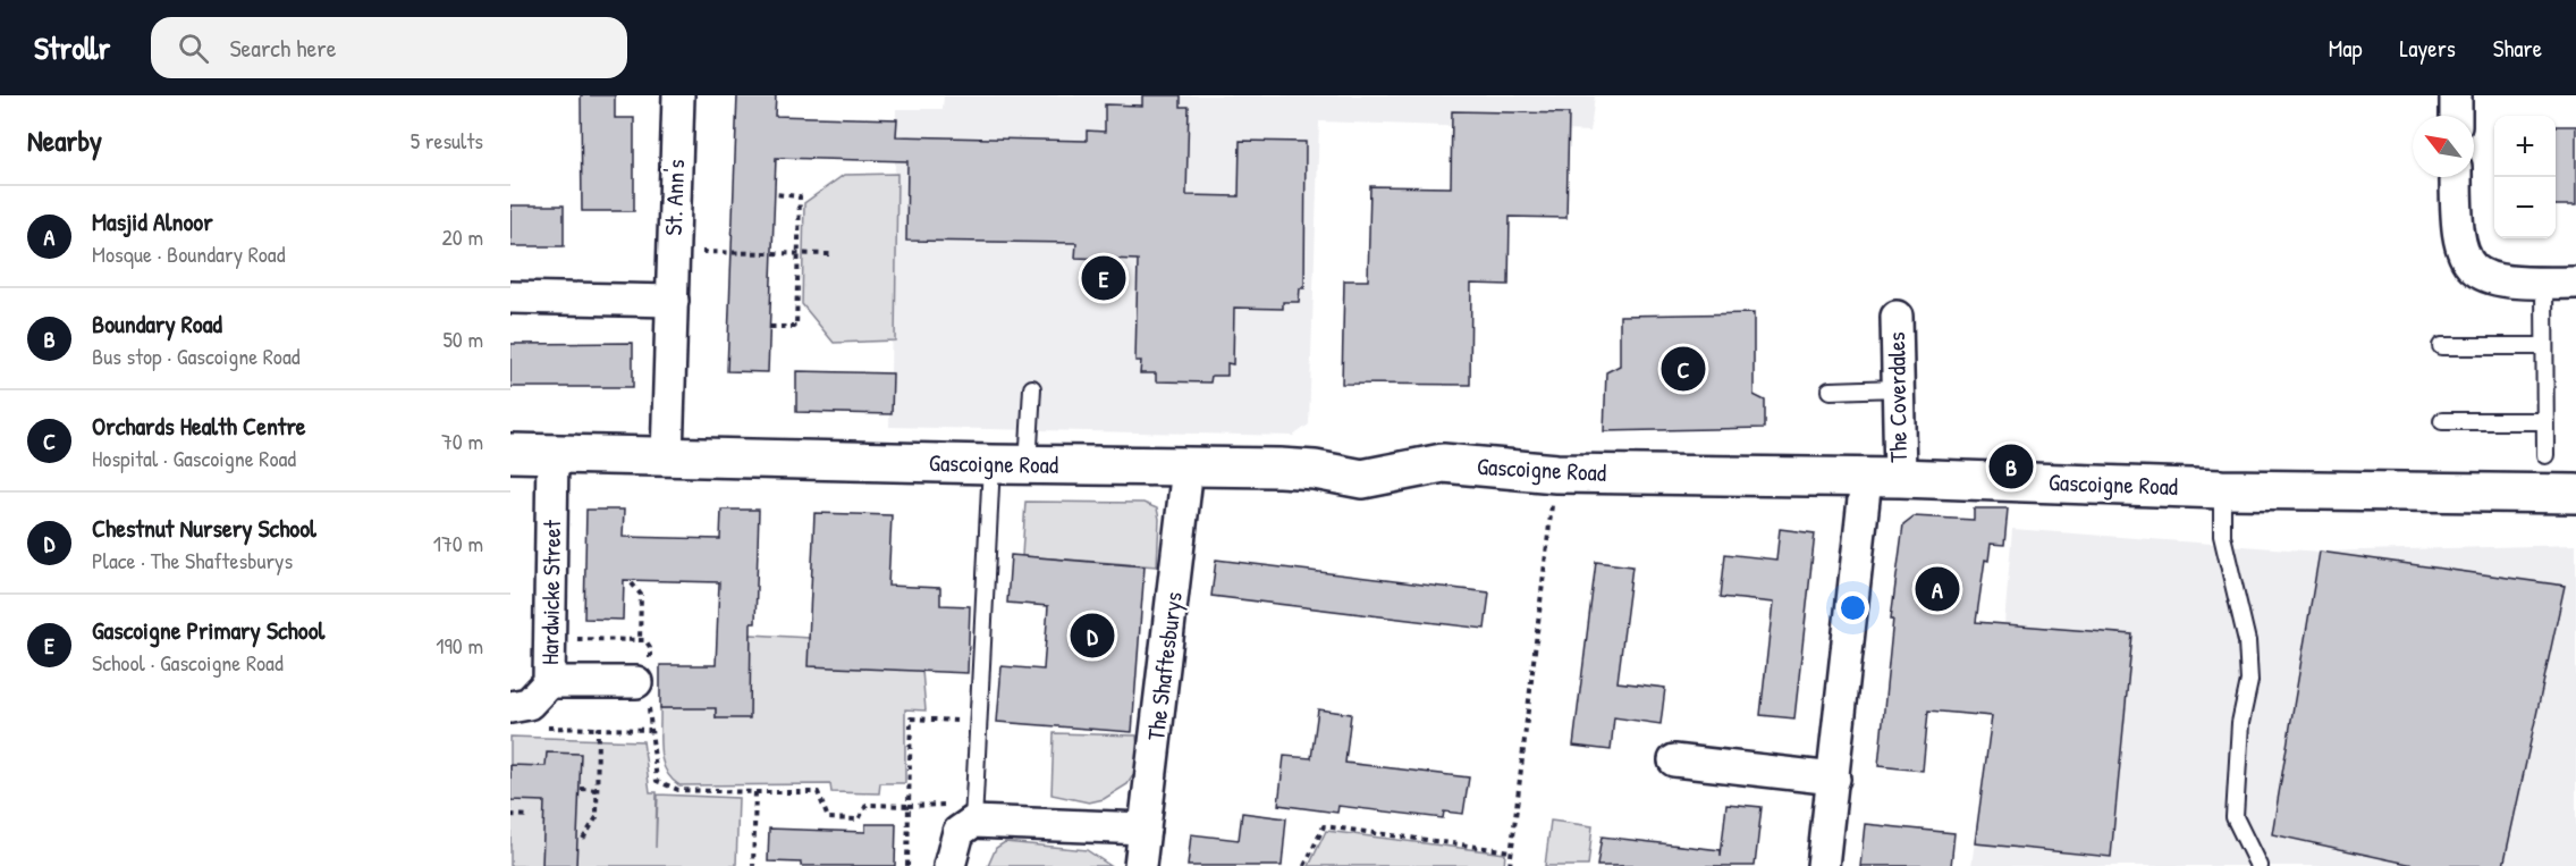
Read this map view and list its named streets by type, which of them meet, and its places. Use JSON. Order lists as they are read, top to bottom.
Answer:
{
  "streets": {
    "street": [
      "St. Ann's",
      "The Coverdales",
      "Gascoigne Road",
      "Hardwicke Street",
      "The Shaftesburys"
    ]
  },
  "crossings": [
    ["St. Ann's", "Gascoigne Road"],
    ["The Coverdales", "Gascoigne Road"],
    ["Gascoigne Road", "Hardwicke Street"],
    ["Gascoigne Road", "The Shaftesburys"]
  ],
  "north": "top left",
  "page": {
    "header": "Strollr",
    "search": "Search here",
    "nav": ["Map", "Layers", "Share"],
    "heading": ["Nearby", "5 results"],
    "map_buttons": ["+", "−"],
    "list": [
      {
        "mark": "A",
        "name": "Masjid Alnoor",
        "note": "Mosque · Boundary Road",
        "value": "20 m"
      },
      {
        "mark": "B",
        "name": "Boundary Road",
        "note": "Bus stop · Gascoigne Road",
        "value": "50 m"
      },
      {
        "mark": "C",
        "name": "Orchards Health Centre",
        "note": "Hospital · Gascoigne Road",
        "value": "70 m"
      },
      {
        "mark": "D",
        "name": "Chestnut Nursery School",
        "note": "Place · The Shaftesburys",
        "value": "170 m"
      },
      {
        "mark": "E",
        "name": "Gascoigne Primary School",
        "note": "School · Gascoigne Road",
        "value": "190 m"
      }
    ],
    "pins": [
      "E",
      "C",
      "B",
      "A",
      "D"
    ]
  }
}
